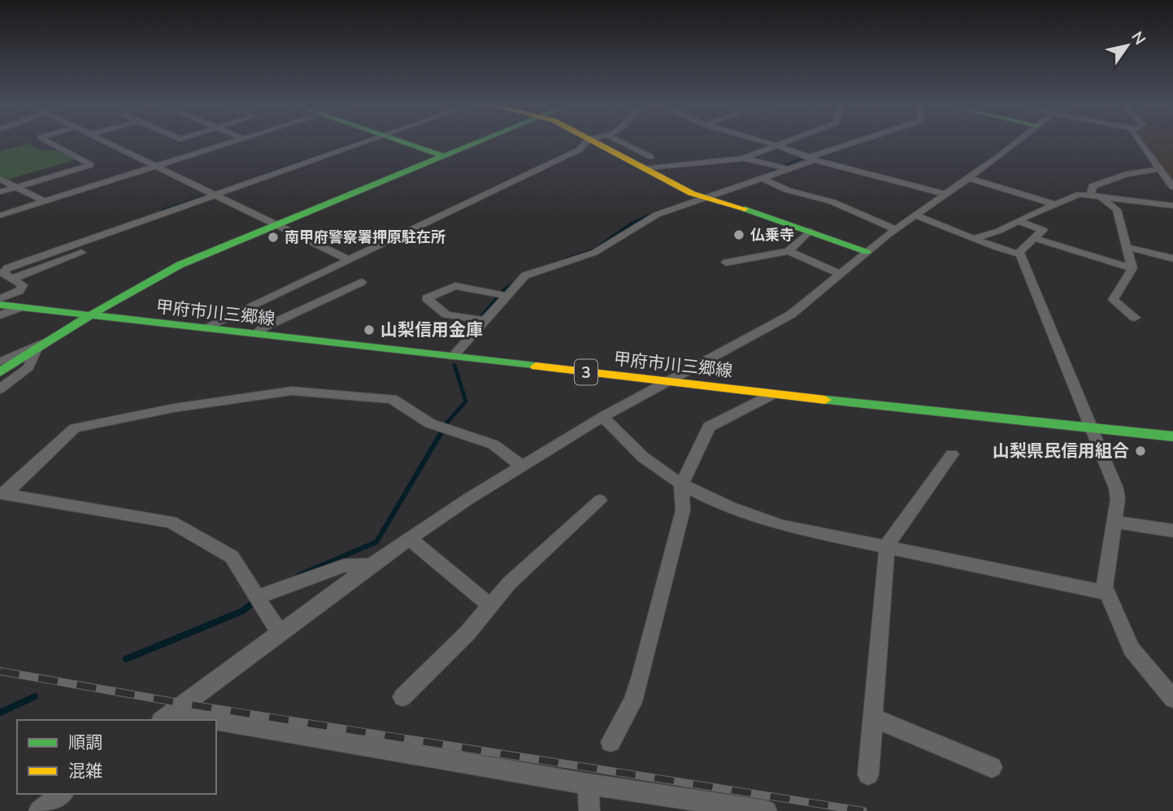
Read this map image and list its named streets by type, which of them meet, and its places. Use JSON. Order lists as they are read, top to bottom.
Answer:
{
  "streets": {
    "street": ["甲府市川三郷線", "3"]
  },
  "places": [
    "仏乗寺",
    "南甲府警察署押原駐在所",
    "山梨信用金庫",
    "山梨県民信用組合"
  ],
  "legend": ["順調", "混雑"],
  "north": "top right"
}
